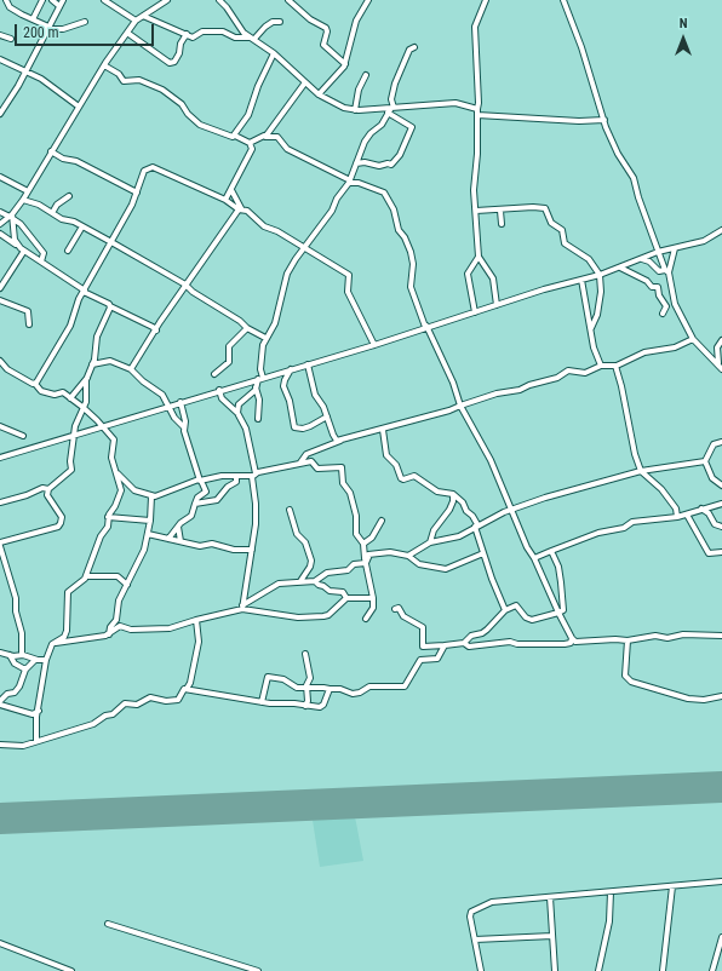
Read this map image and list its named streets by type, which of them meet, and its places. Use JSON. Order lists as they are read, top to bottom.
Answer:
{
  "scale_bar": "200 m",
  "north": "top"
}
